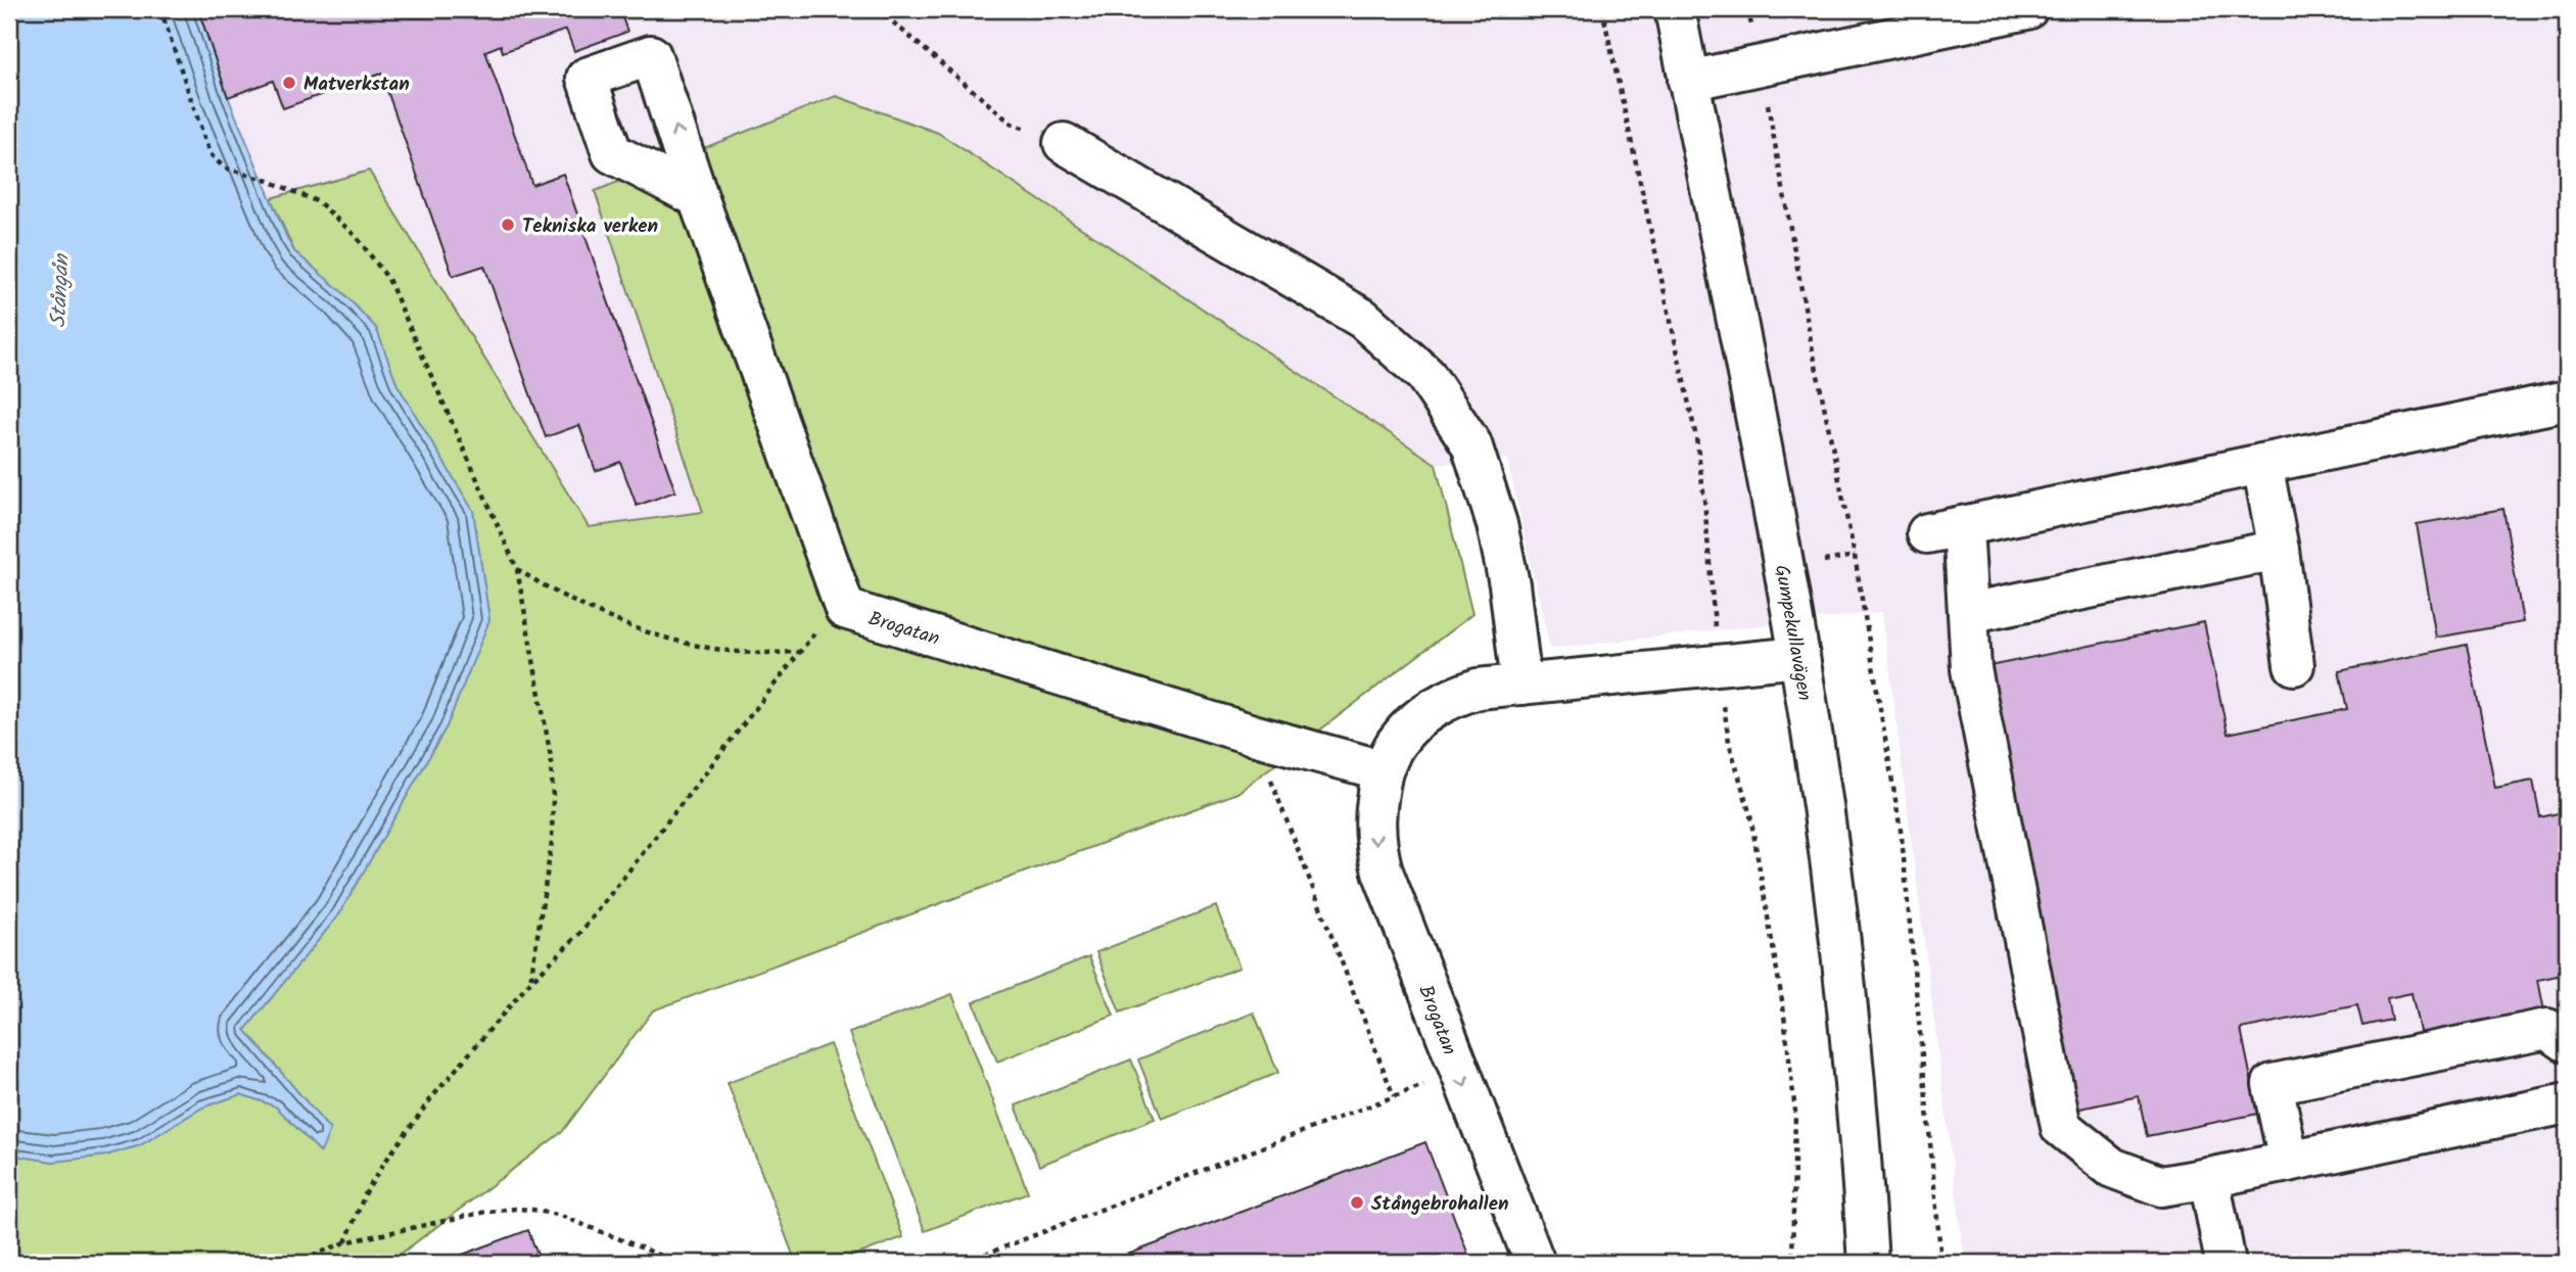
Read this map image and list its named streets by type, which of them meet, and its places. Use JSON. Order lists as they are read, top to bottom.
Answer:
{
  "streets": {
    "street": ["Brogatan", "Gumpekullavägen"]
  },
  "crossings": [
    ["Brogatan", "Gumpekullavägen"]
  ],
  "water": ["Stångån"],
  "places": ["Matverkstan", "Tekniska verken", "Stångebrohallen"]
}
